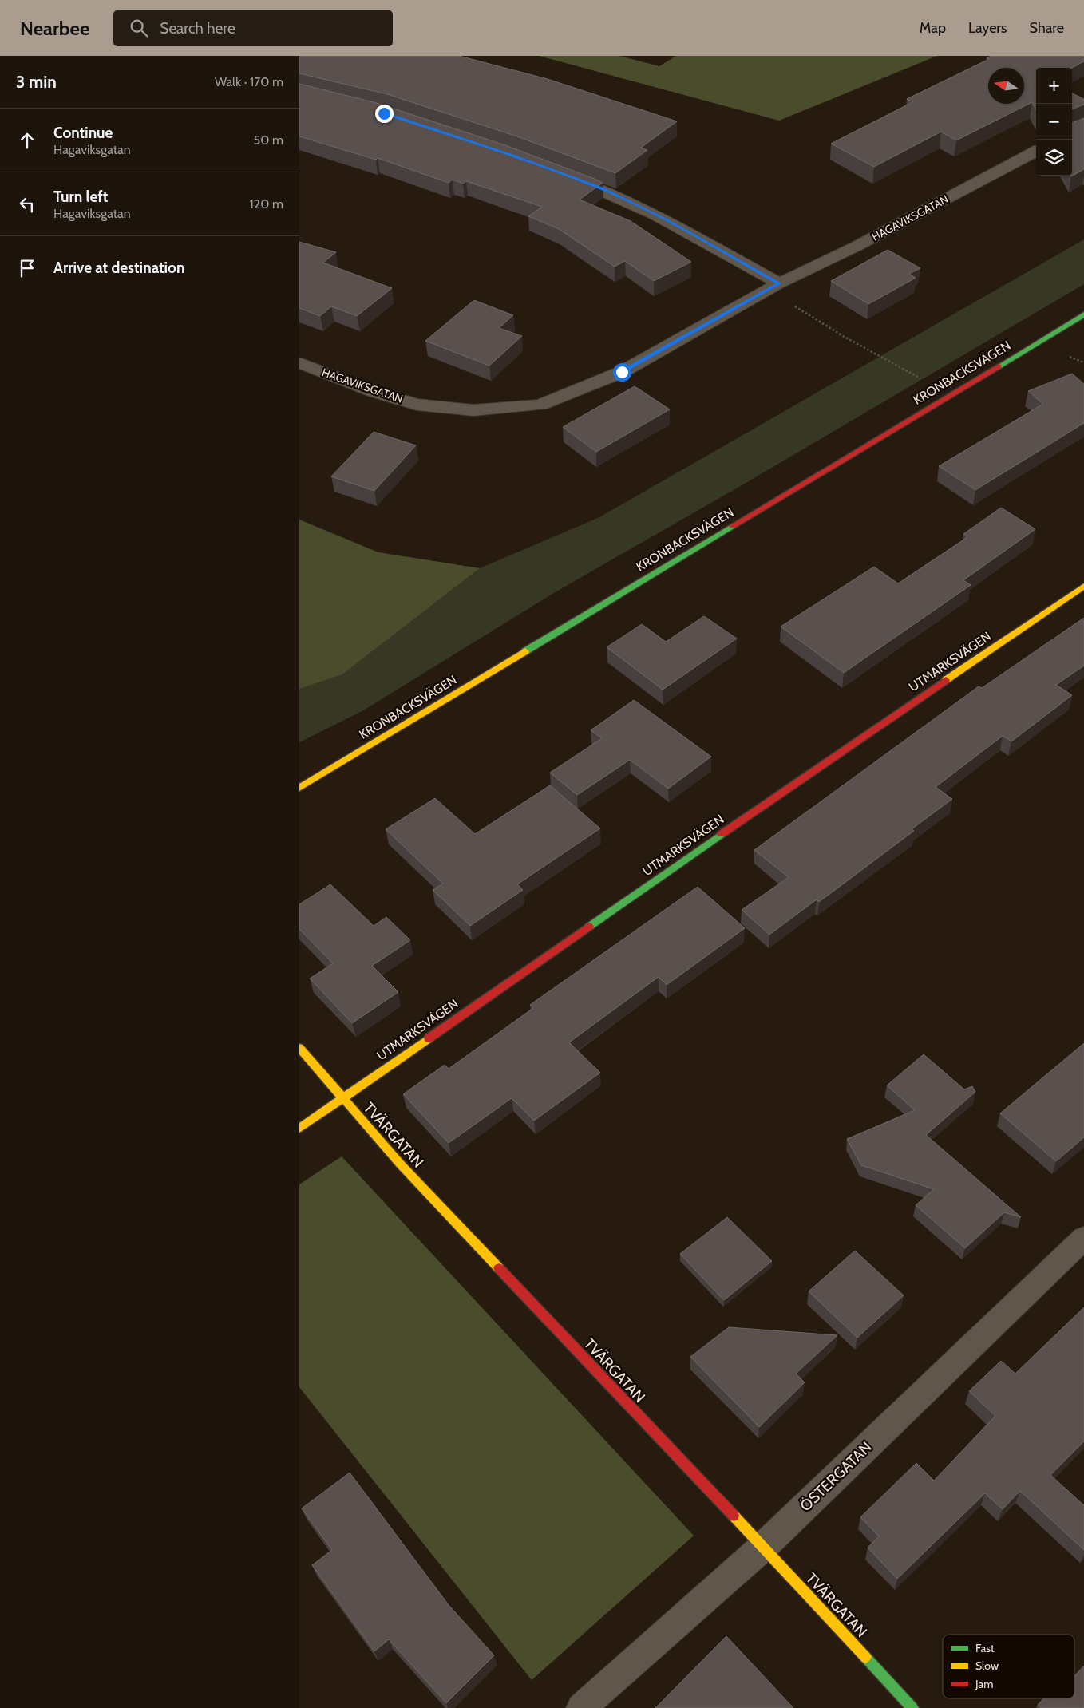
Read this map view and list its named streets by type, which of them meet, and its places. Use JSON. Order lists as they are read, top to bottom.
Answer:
{
  "streets": {
    "street": [
      "HAGAVIKSGATAN",
      "KRONBACKSVÄGEN",
      "UTMARKSVÄGEN",
      "TVÄRGATAN",
      "ÖSTERGATAN"
    ]
  },
  "crossings": [
    ["UTMARKSVÄGEN", "TVÄRGATAN"],
    ["TVÄRGATAN", "ÖSTERGATAN"]
  ],
  "legend": ["Fast", "Slow", "Jam"],
  "north": "left",
  "page": {
    "header": "Nearbee",
    "search": "Search here",
    "nav": ["Map", "Layers", "Share"],
    "heading": ["3 min", "Walk · 170 m"],
    "map_buttons": ["+", "−"],
    "list": [
      ["Continue", "Hagaviksgatan", "50 m"],
      ["Turn left", "Hagaviksgatan", "120 m"],
      "Arrive at destination"
    ]
  }
}
